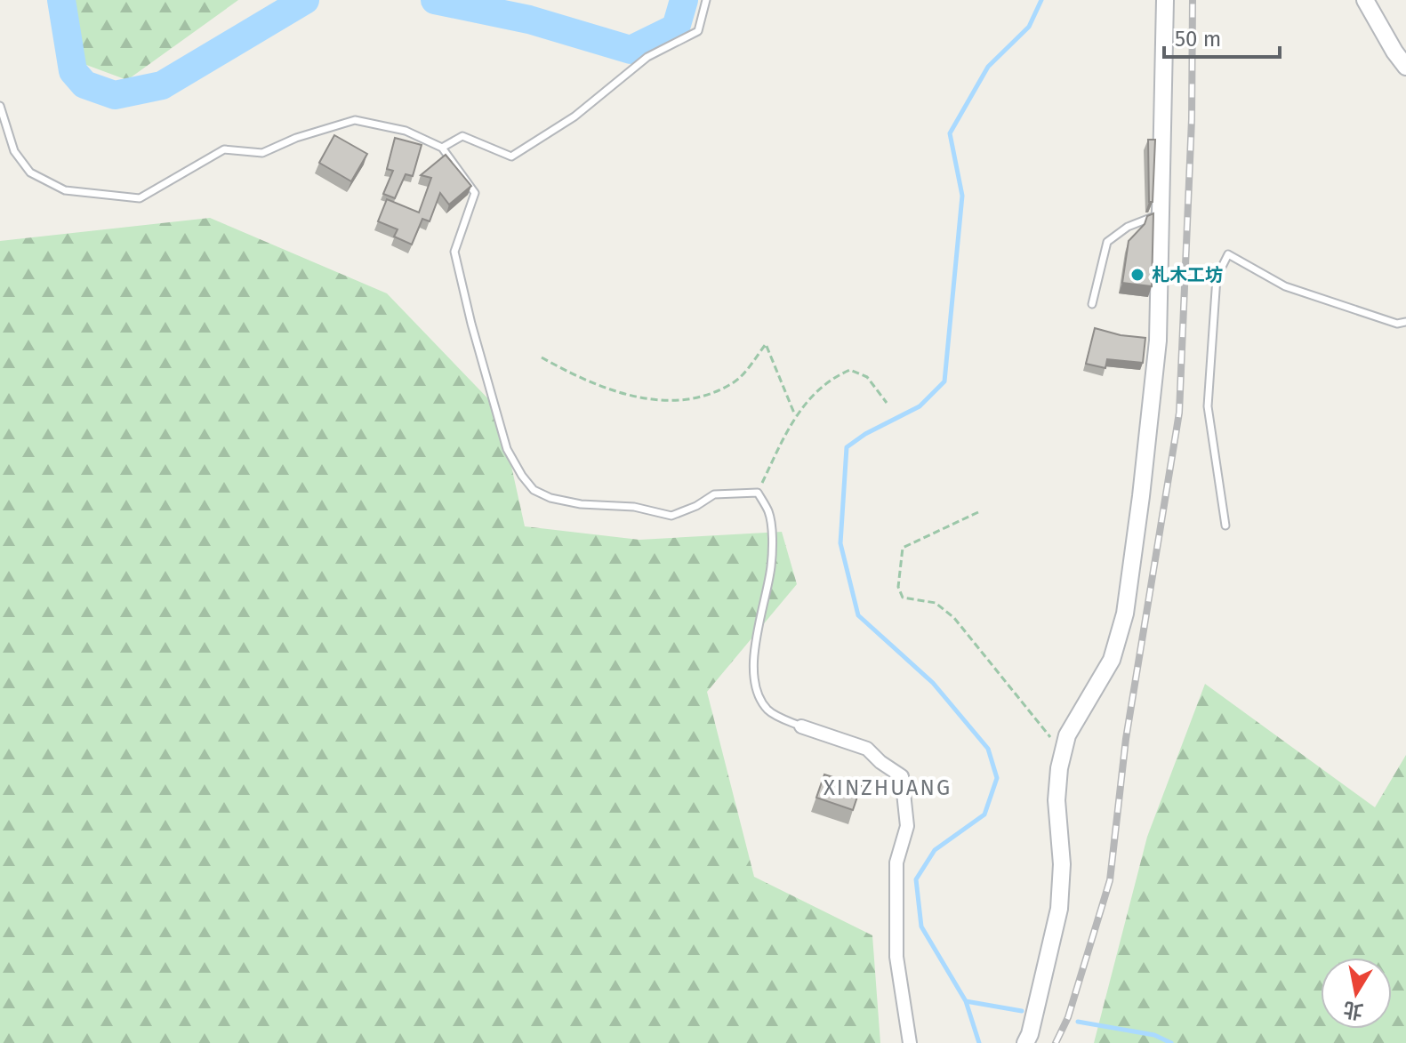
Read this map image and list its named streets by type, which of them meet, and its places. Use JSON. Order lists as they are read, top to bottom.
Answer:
{
  "districts": ["XINZHUANG"],
  "places": ["札木工坊"],
  "scale_bar": "50 m",
  "north": "bottom"
}
